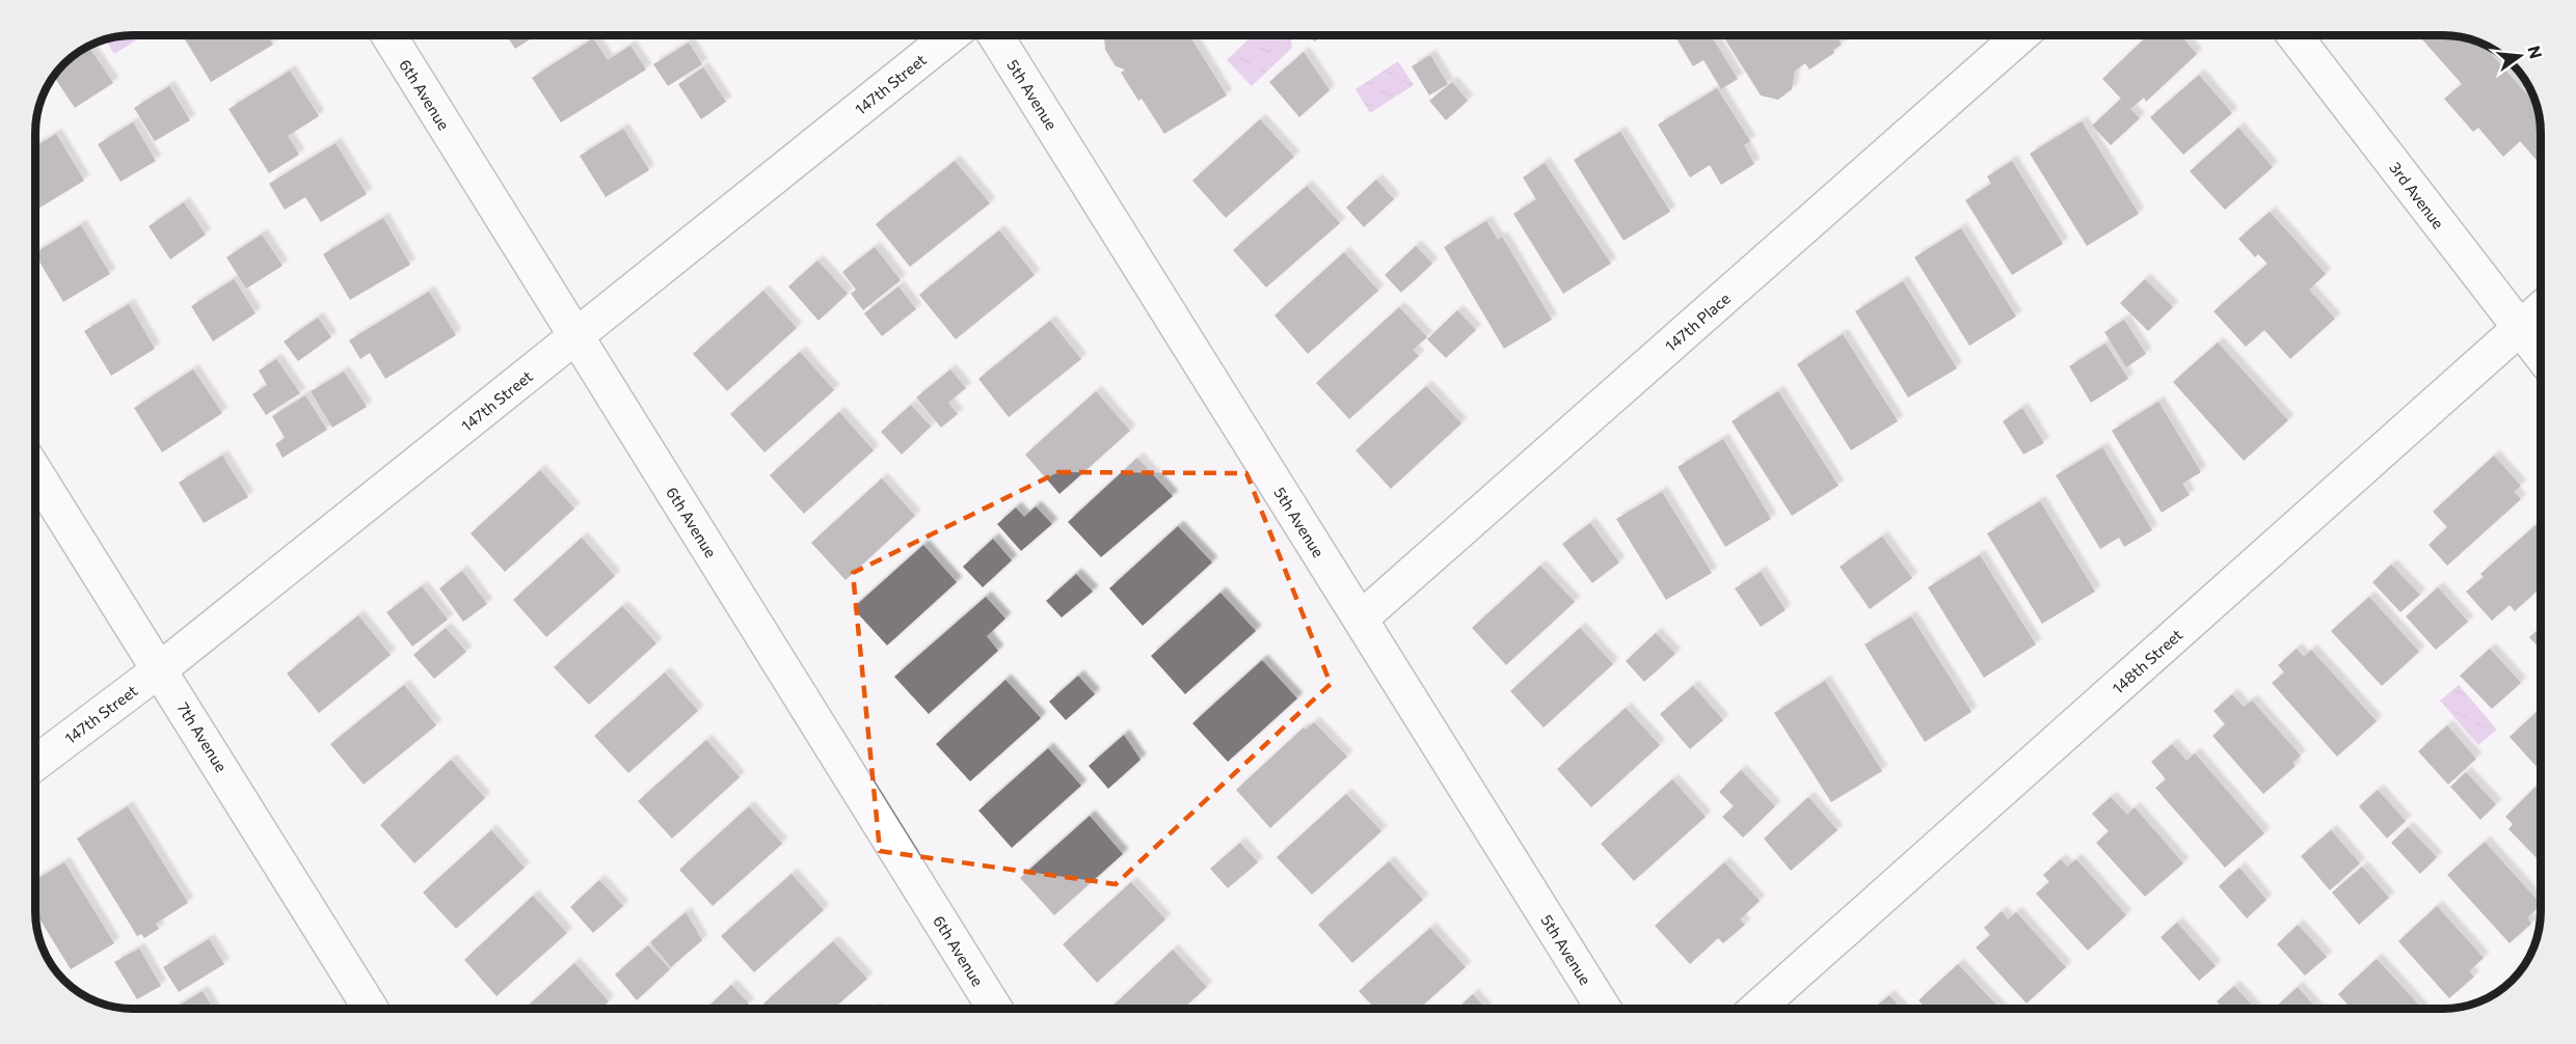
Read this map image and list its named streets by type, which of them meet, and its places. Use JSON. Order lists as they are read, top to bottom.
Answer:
{
  "streets": {
    "street": [
      "147th Street",
      "6th Avenue",
      "5th Avenue",
      "3rd Avenue",
      "147th Place",
      "148th Street",
      "7th Avenue"
    ]
  },
  "crossings": [
    ["147th Street", "6th Avenue"],
    ["147th Street", "7th Avenue"],
    ["5th Avenue", "147th Place"],
    ["3rd Avenue", "148th Street"]
  ],
  "north": "right"
}
